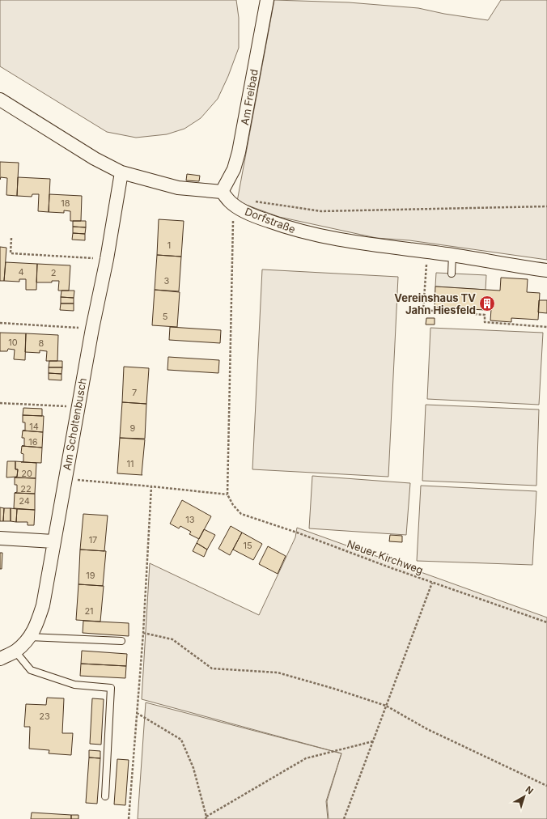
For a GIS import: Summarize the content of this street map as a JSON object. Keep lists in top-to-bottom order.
{
  "streets": {
    "street": ["Am Freibad", "Dorfstraße", "Am Scholtenbusch"],
    "path": ["Neuer Kirchweg"]
  },
  "crossings": [
    ["Am Freibad", "Dorfstraße"]
  ],
  "places": {
    "building": ["Vereinshaus TV Jahn Hiesfeld"]
  },
  "house_numbers": [
    "18",
    "1",
    "4",
    "2",
    "3",
    "5",
    "10",
    "8",
    "7",
    "14",
    "9",
    "16",
    "11",
    "20",
    "22",
    "24",
    "13",
    "17",
    "15",
    "19",
    "21",
    "23"
  ],
  "north": "top right"
}
